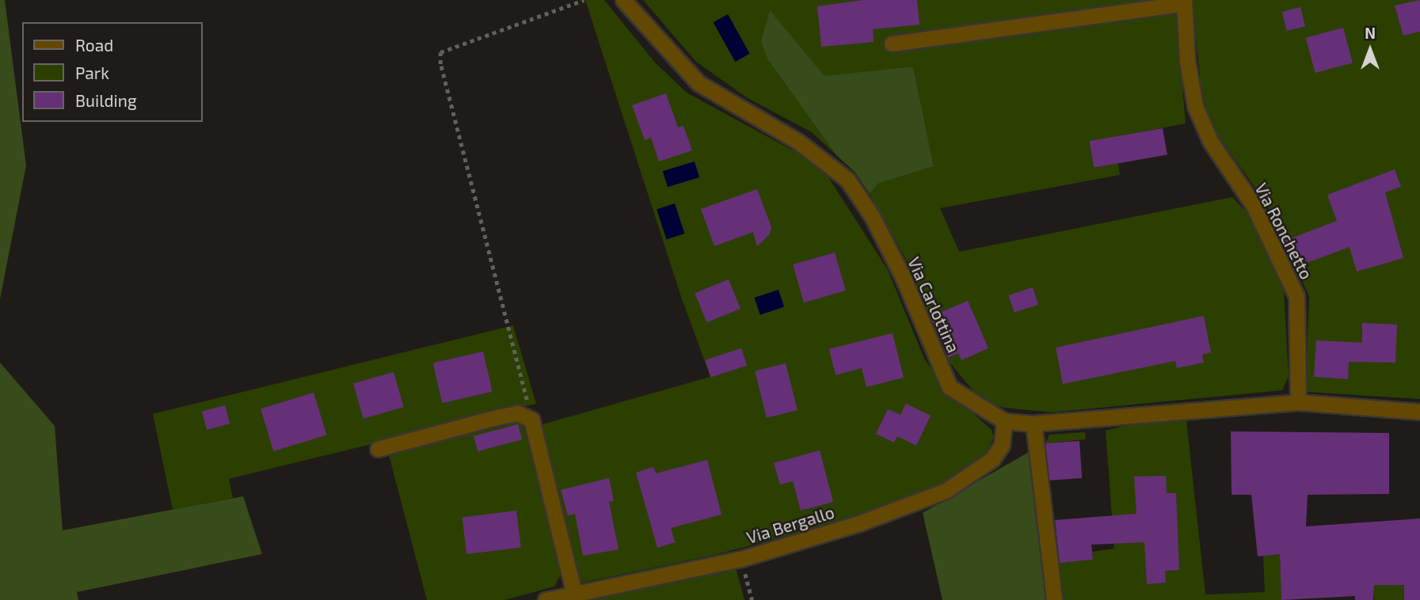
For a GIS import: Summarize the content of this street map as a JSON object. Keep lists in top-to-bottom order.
{
  "streets": {
    "street": ["Via Ronchetto", "Via Carlottina", "Via Bergallo"]
  },
  "crossings": [
    ["Via Ronchetto", "Via Carlottina"],
    ["Via Carlottina", "Via Bergallo"]
  ],
  "legend": ["Road", "Park", "Building"],
  "north": "top"
}
